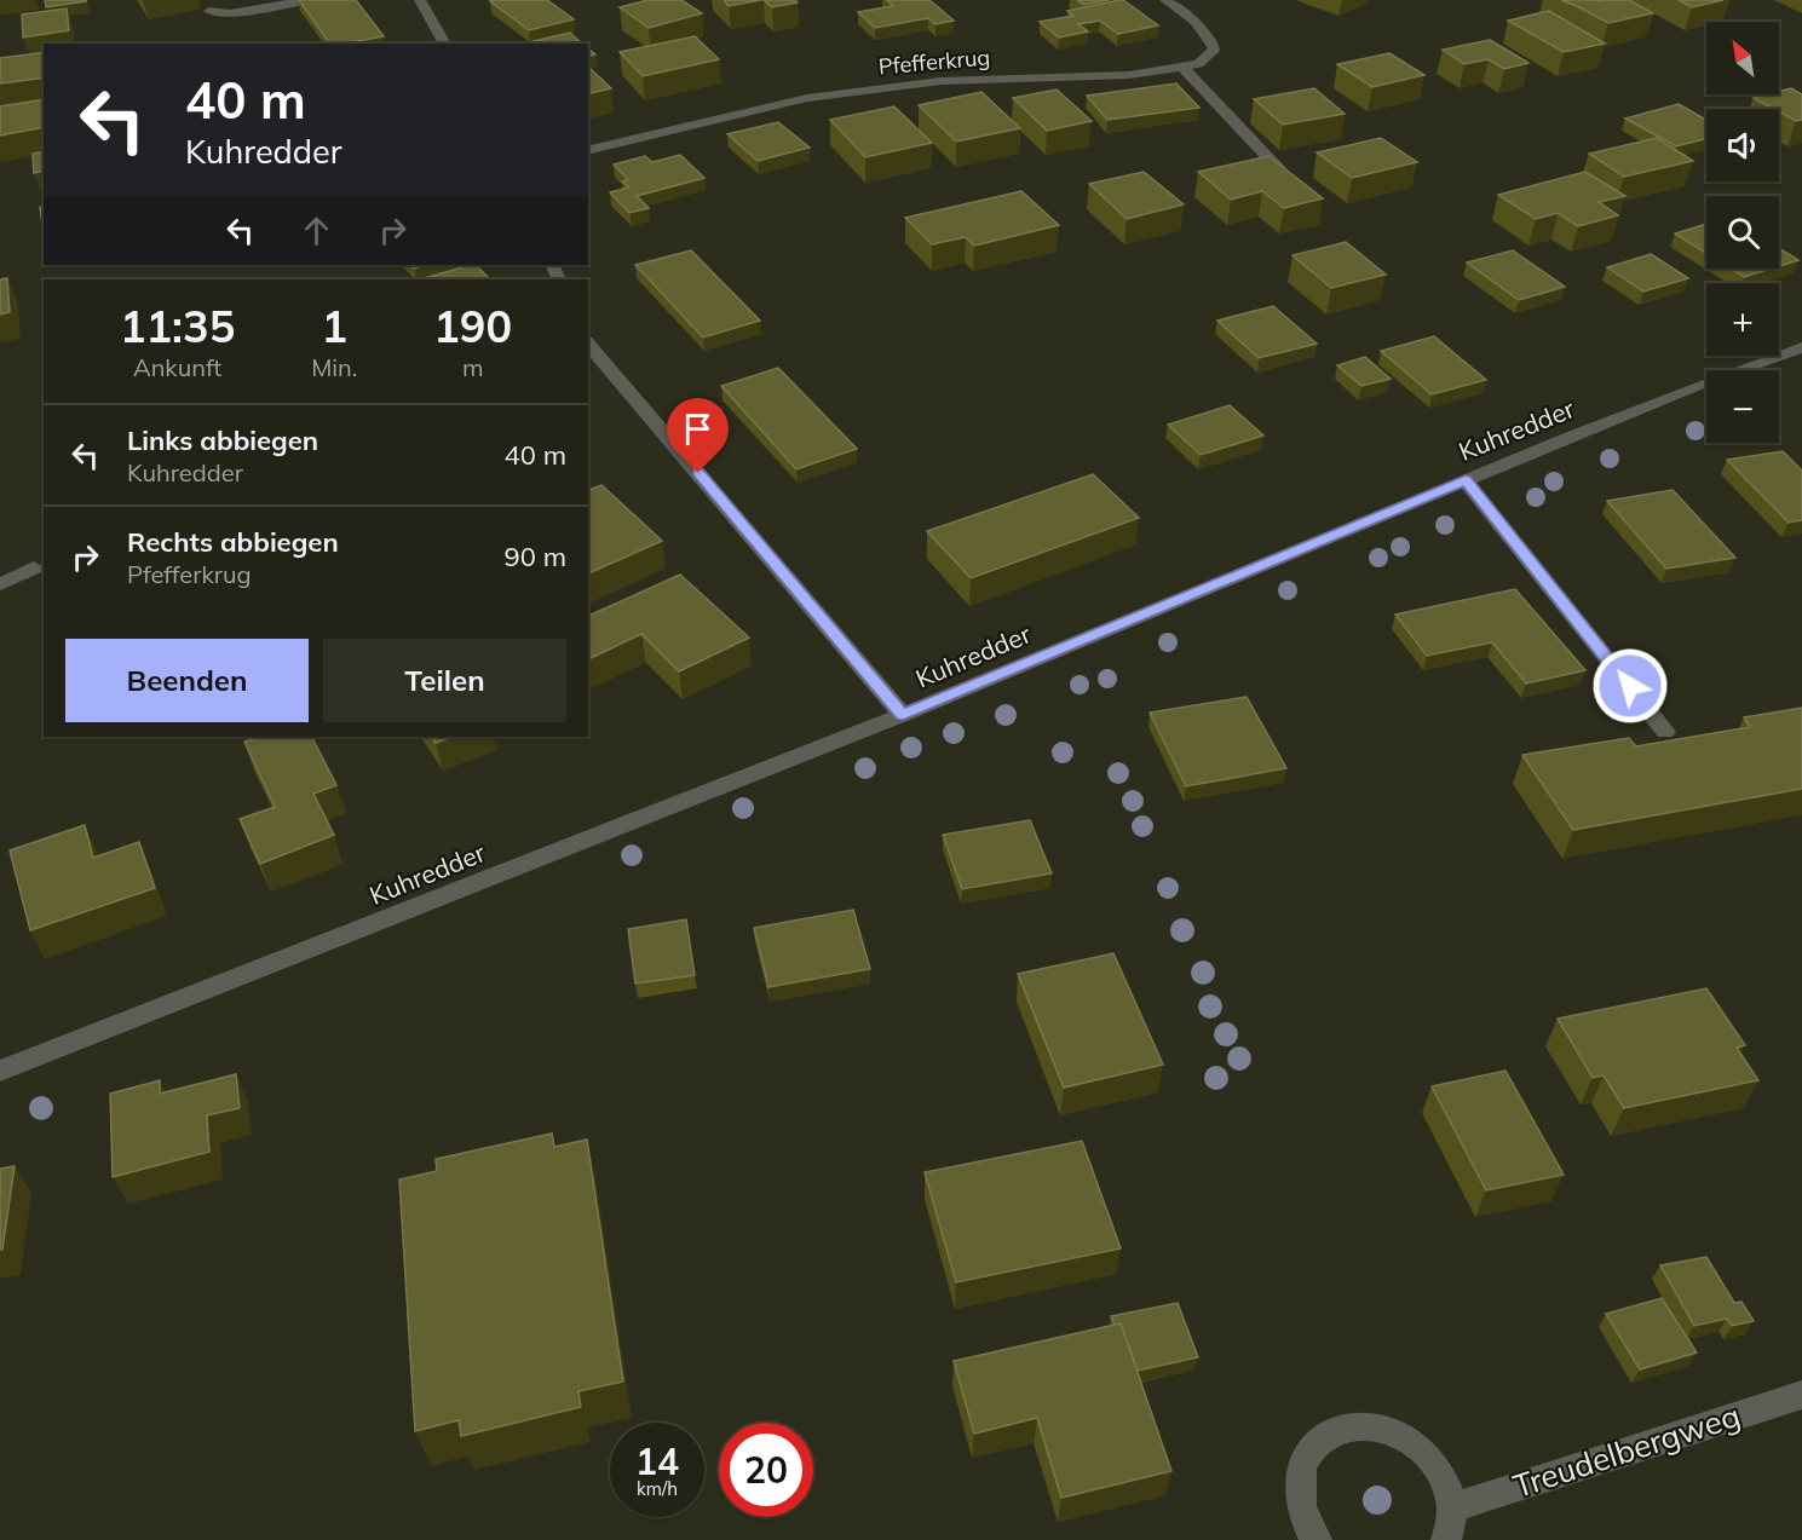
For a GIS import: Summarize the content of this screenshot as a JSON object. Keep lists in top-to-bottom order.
{
  "streets": {
    "street": ["Pfefferkrug", "Kuhredder", "Treudelbergweg"]
  },
  "north": "top left",
  "page": {
    "map_buttons": ["+", "−"],
    "turn": ["40 m", "Kuhredder"],
    "eta": [
      "11:35",
      "Ankunft",
      "1",
      "Min.",
      "190",
      "m"
    ],
    "list": [
      {
        "name": "Links abbiegen",
        "note": "Kuhredder",
        "value": "40 m"
      },
      {
        "name": "Rechts abbiegen",
        "note": "Pfefferkrug",
        "value": "90 m"
      }
    ],
    "buttons": ["Beenden", "Teilen"],
    "speed": "14 km/h",
    "limit": "20"
  }
}
